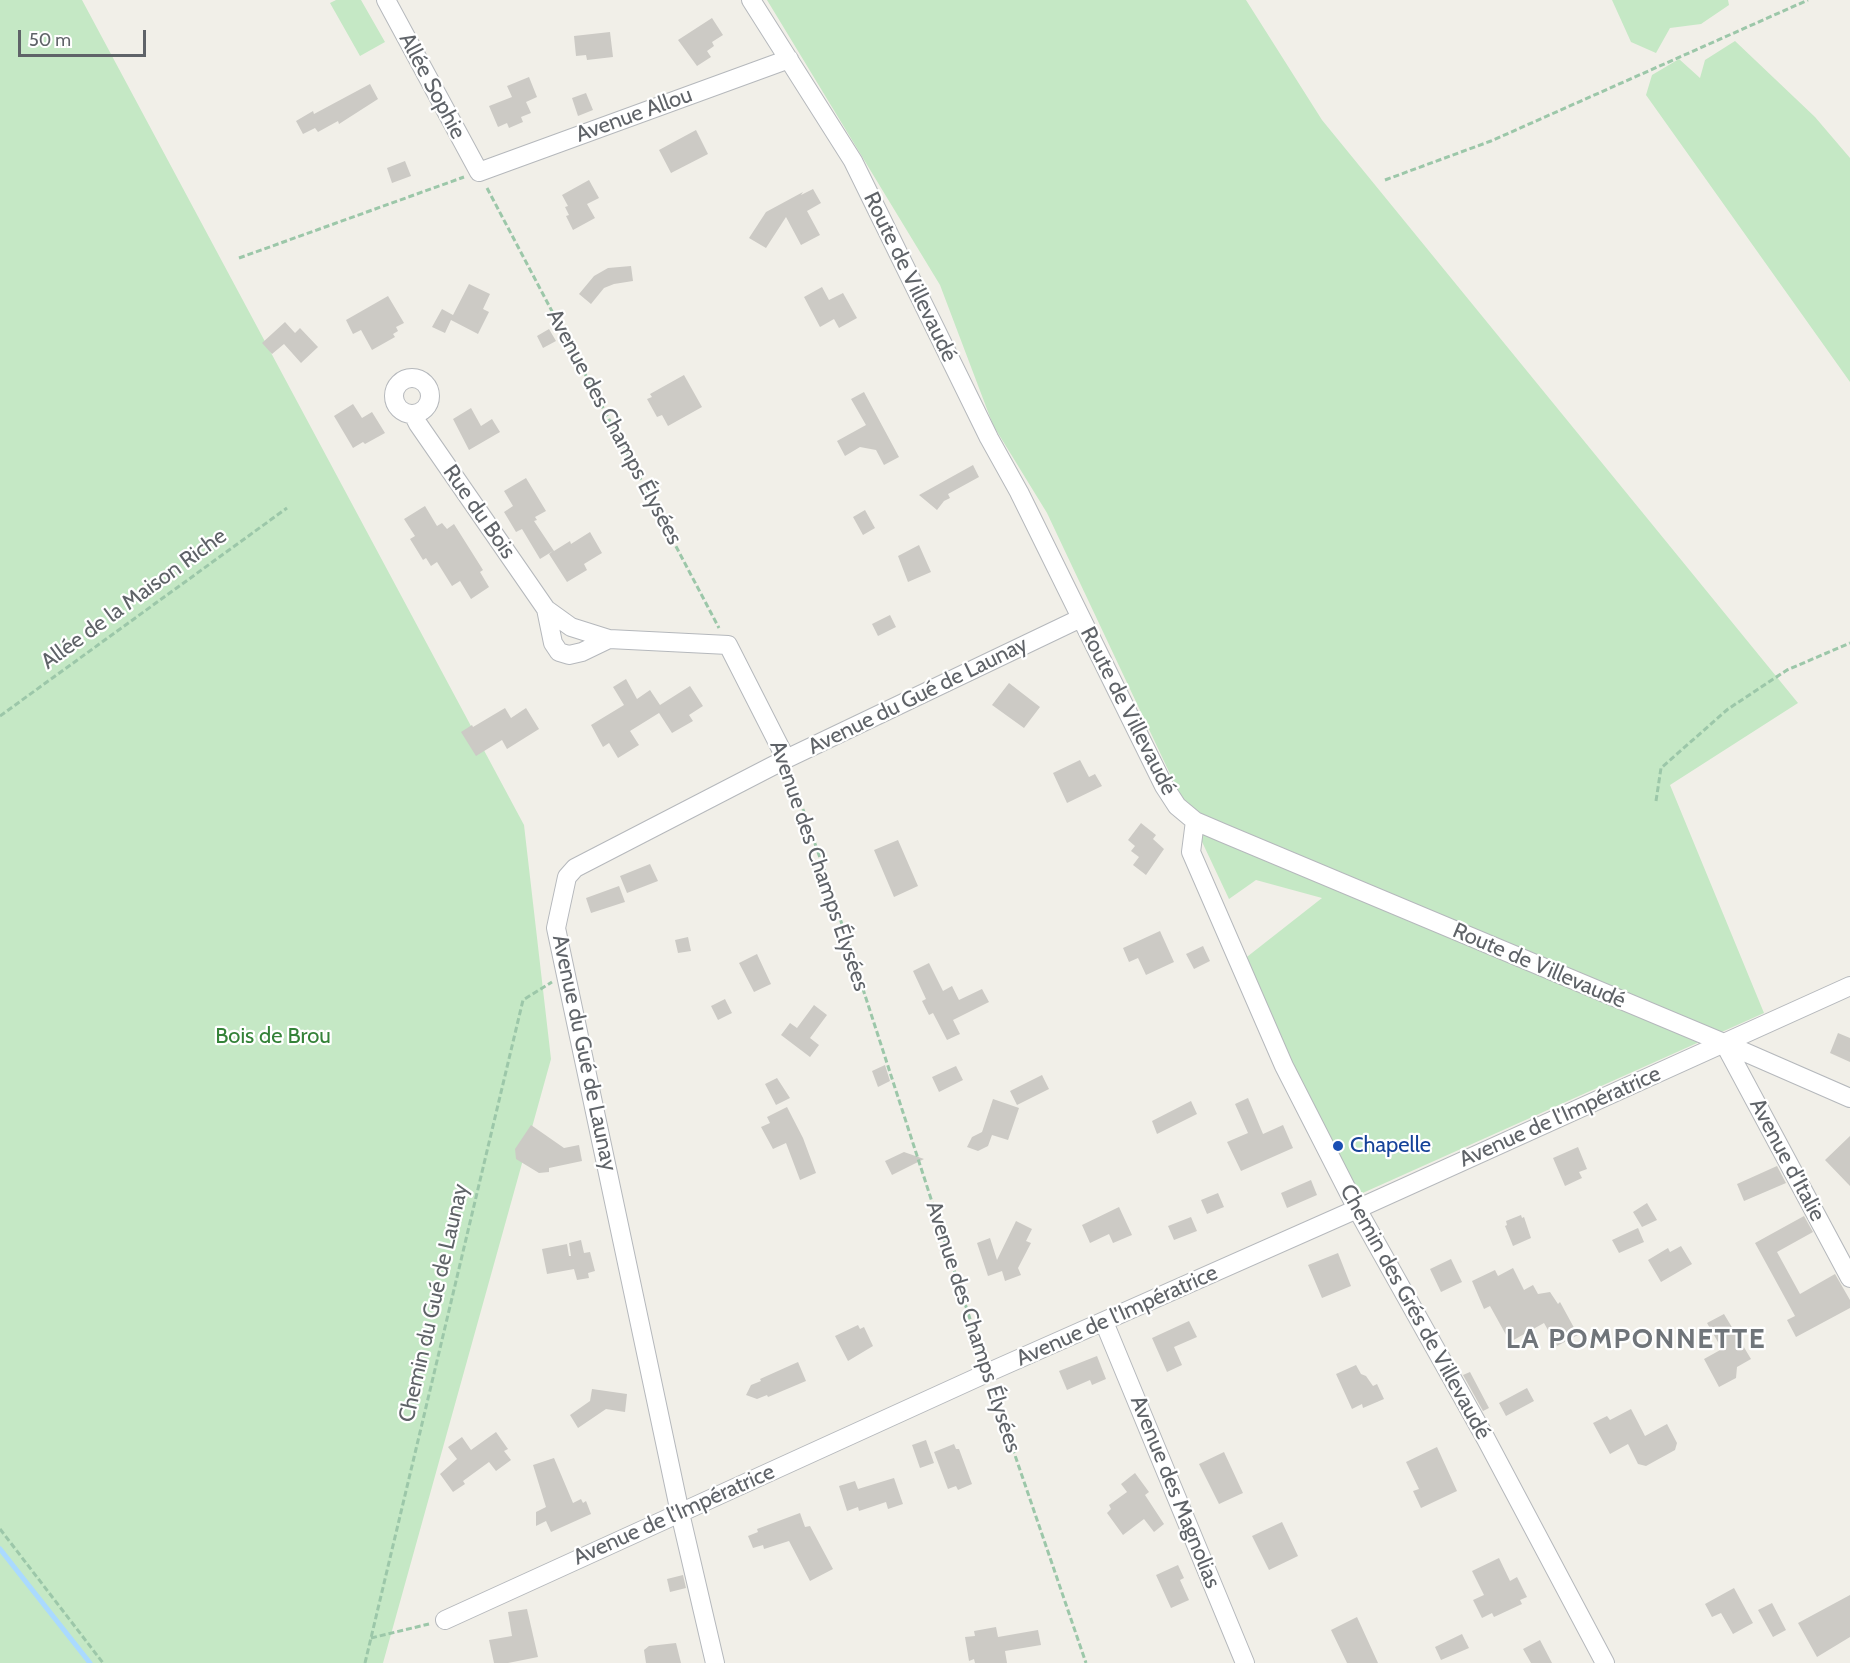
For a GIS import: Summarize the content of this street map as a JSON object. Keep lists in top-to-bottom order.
{
  "streets": {
    "street": [
      "Allée Sophie",
      "Avenue Allou",
      "Route de Villevaudé",
      "Avenue des Champs Élysées",
      "Rue du Bois",
      "Avenue du Gué de Launay",
      "Avenue de l'Impératrice",
      "Avenue d'Italie",
      "Chemin des Grés de Villevaudé",
      "Avenue des Magnolias"
    ],
    "path": ["Allée de la Maison Riche", "Chemin du Gué de Launay"]
  },
  "crossings": [
    ["Allée Sophie", "Avenue Allou"],
    ["Allée Sophie", "Avenue des Champs Élysées"],
    ["Avenue Allou", "Route de Villevaudé"],
    ["Avenue Allou", "Avenue des Champs Élysées"],
    ["Route de Villevaudé", "Avenue du Gué de Launay"],
    ["Route de Villevaudé", "Avenue de l'Impératrice"],
    ["Route de Villevaudé", "Avenue d'Italie"],
    ["Route de Villevaudé", "Chemin des Grés de Villevaudé"],
    ["Avenue des Champs Élysées", "Rue du Bois"],
    ["Avenue des Champs Élysées", "Avenue du Gué de Launay"],
    ["Avenue des Champs Élysées", "Avenue de l'Impératrice"],
    ["Avenue du Gué de Launay", "Avenue de l'Impératrice"],
    ["Avenue du Gué de Launay", "Chemin du Gué de Launay"],
    ["Avenue de l'Impératrice", "Avenue d'Italie"],
    ["Avenue de l'Impératrice", "Chemin des Grés de Villevaudé"],
    ["Avenue de l'Impératrice", "Avenue des Magnolias"]
  ],
  "districts": ["LA POMPONNETTE"],
  "parks": ["Bois de Brou"],
  "places": ["Chapelle"],
  "scale_bar": "50 m"
}
